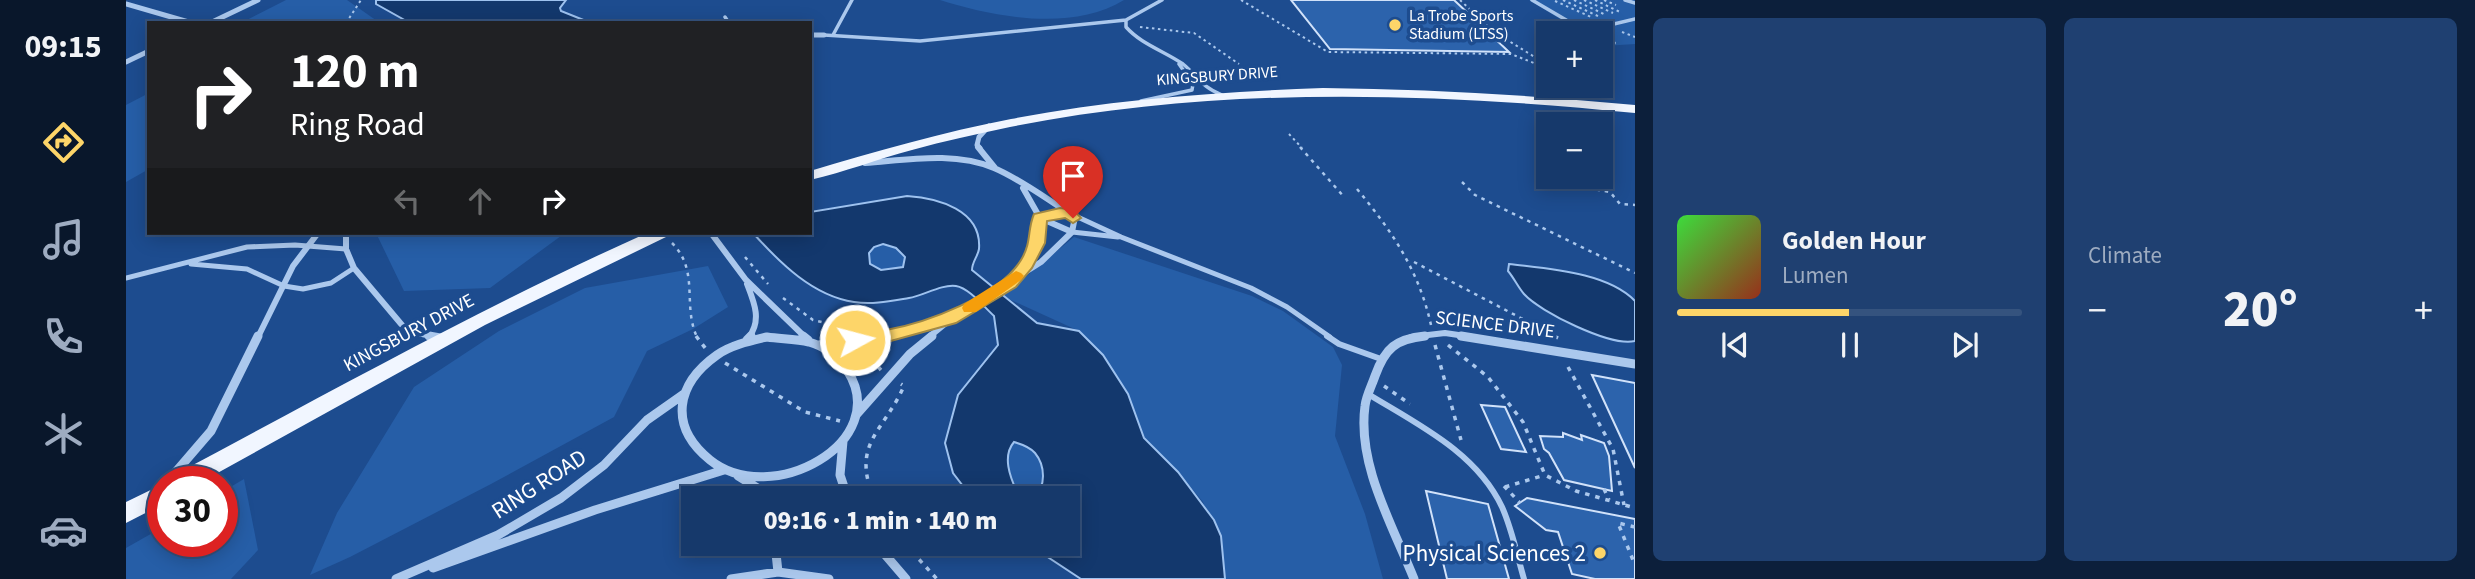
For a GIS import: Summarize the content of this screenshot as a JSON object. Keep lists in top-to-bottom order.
{
  "streets": {
    "main road": ["KINGSBURY DRIVE"],
    "street": ["SCIENCE DRIVE", "RING ROAD"]
  },
  "places": ["La Trobe Sports Stadium (LTSS)", "Physical Sciences 2"],
  "page": {
    "tabs": "09:15",
    "tile": "Climate",
    "map_buttons": ["+", "−"],
    "turn": ["120 m", "Ring Road"],
    "song": ["Golden Hour", "Lumen"],
    "heat": ["−", "20°", "+"],
    "limit": "30",
    "trip": "09:16 · 1 min · 140 m"
  }
}
